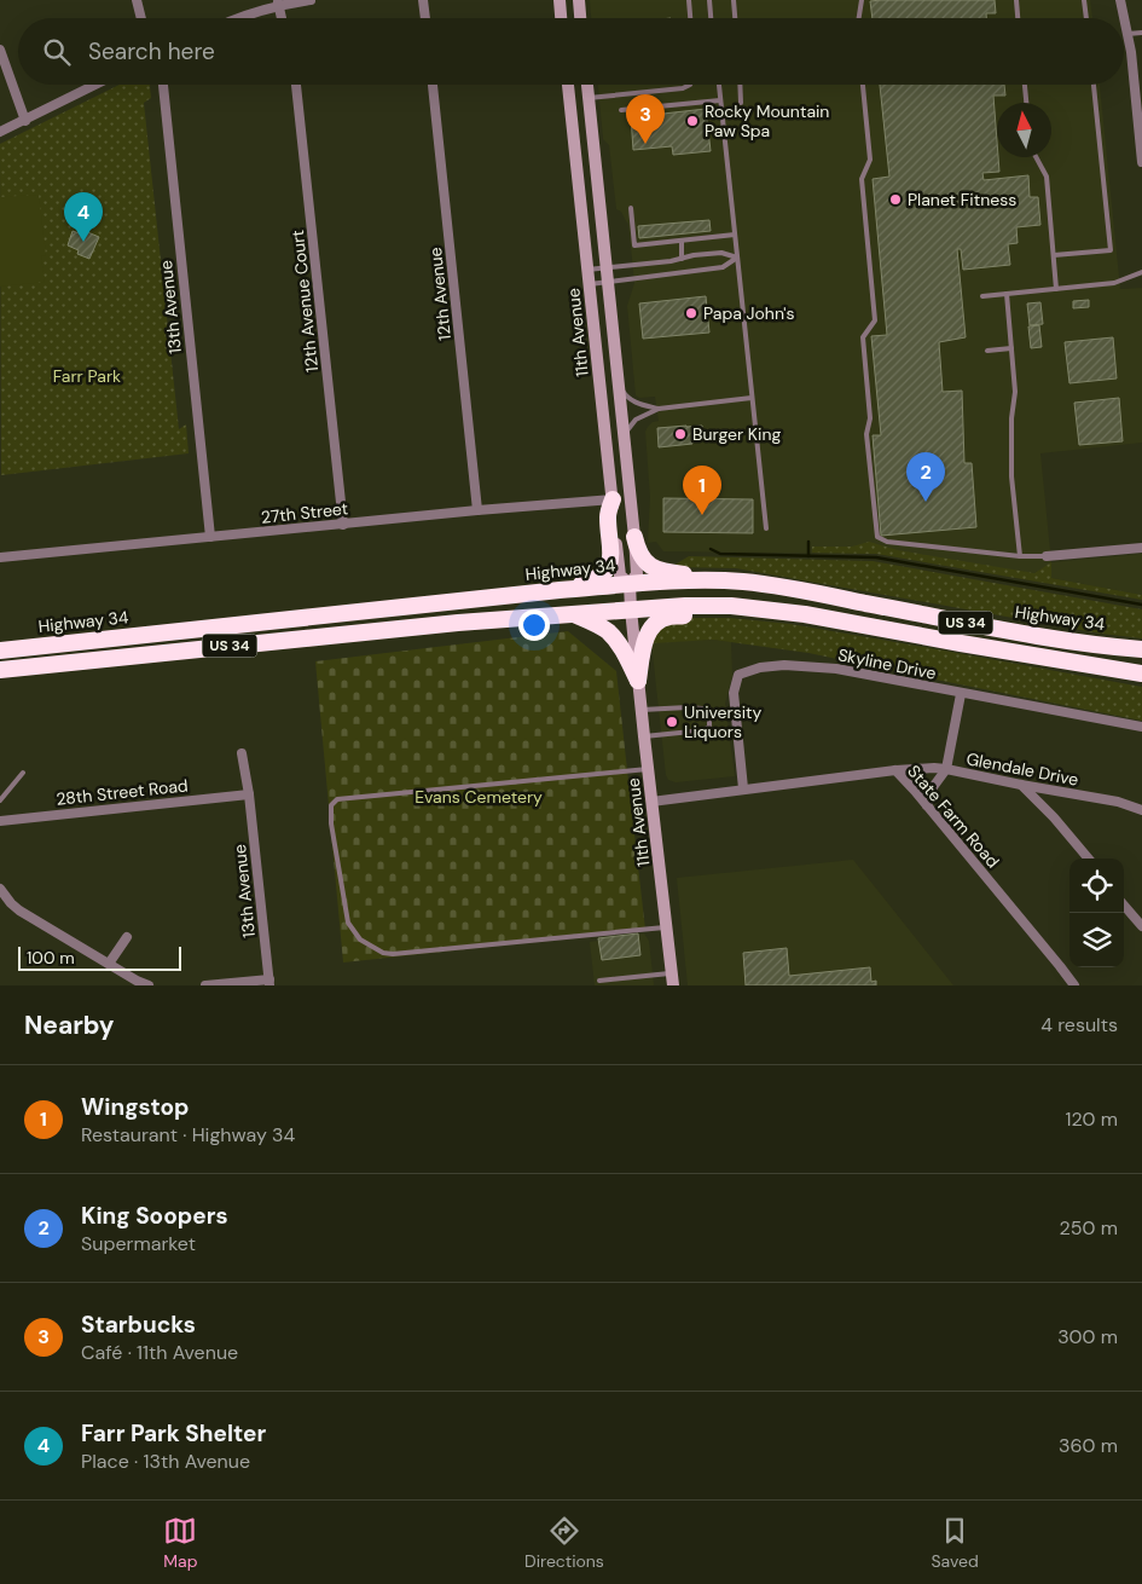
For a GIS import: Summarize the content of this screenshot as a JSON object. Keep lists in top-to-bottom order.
{
  "streets": {
    "highway": ["Highway 34", "US 34"],
    "main road": ["11th Avenue"],
    "street": [
      "12th Avenue",
      "12th Avenue Court",
      "13th Avenue",
      "27th Street",
      "Skyline Drive",
      "Glendale Drive",
      "28th Street Road",
      "State Farm Road"
    ]
  },
  "crossings": [
    ["12th Avenue", "27th Street"],
    ["12th Avenue Court", "27th Street"],
    ["13th Avenue", "27th Street"],
    ["13th Avenue", "28th Street Road"],
    ["11th Avenue", "27th Street"],
    ["11th Avenue", "Highway 34"],
    ["11th Avenue", "US 34"],
    ["11th Avenue", "State Farm Road"],
    ["Skyline Drive", "State Farm Road"],
    ["Glendale Drive", "State Farm Road"]
  ],
  "parks": ["Farr Park", "Evans Cemetery"],
  "places": [
    "Rocky Mountain Paw Spa",
    "Planet Fitness",
    "Papa John's",
    "Burger King",
    "University Liquors"
  ],
  "scale_bar": "100 m",
  "north": "top",
  "page": {
    "search": "Search here",
    "pins": [
      "3",
      "4",
      "2",
      "1"
    ],
    "scale": "100 m",
    "heading": ["Nearby", "4 results"],
    "list": [
      {
        "mark": "1",
        "name": "Wingstop",
        "note": "Restaurant · Highway 34",
        "value": "120 m"
      },
      {
        "mark": "2",
        "name": "King Soopers",
        "note": "Supermarket",
        "value": "250 m"
      },
      {
        "mark": "3",
        "name": "Starbucks",
        "note": "Café · 11th Avenue",
        "value": "300 m"
      },
      {
        "mark": "4",
        "name": "Farr Park Shelter",
        "note": "Place · 13th Avenue",
        "value": "360 m"
      }
    ],
    "nav": ["Map", "Directions", "Saved"]
  }
}
